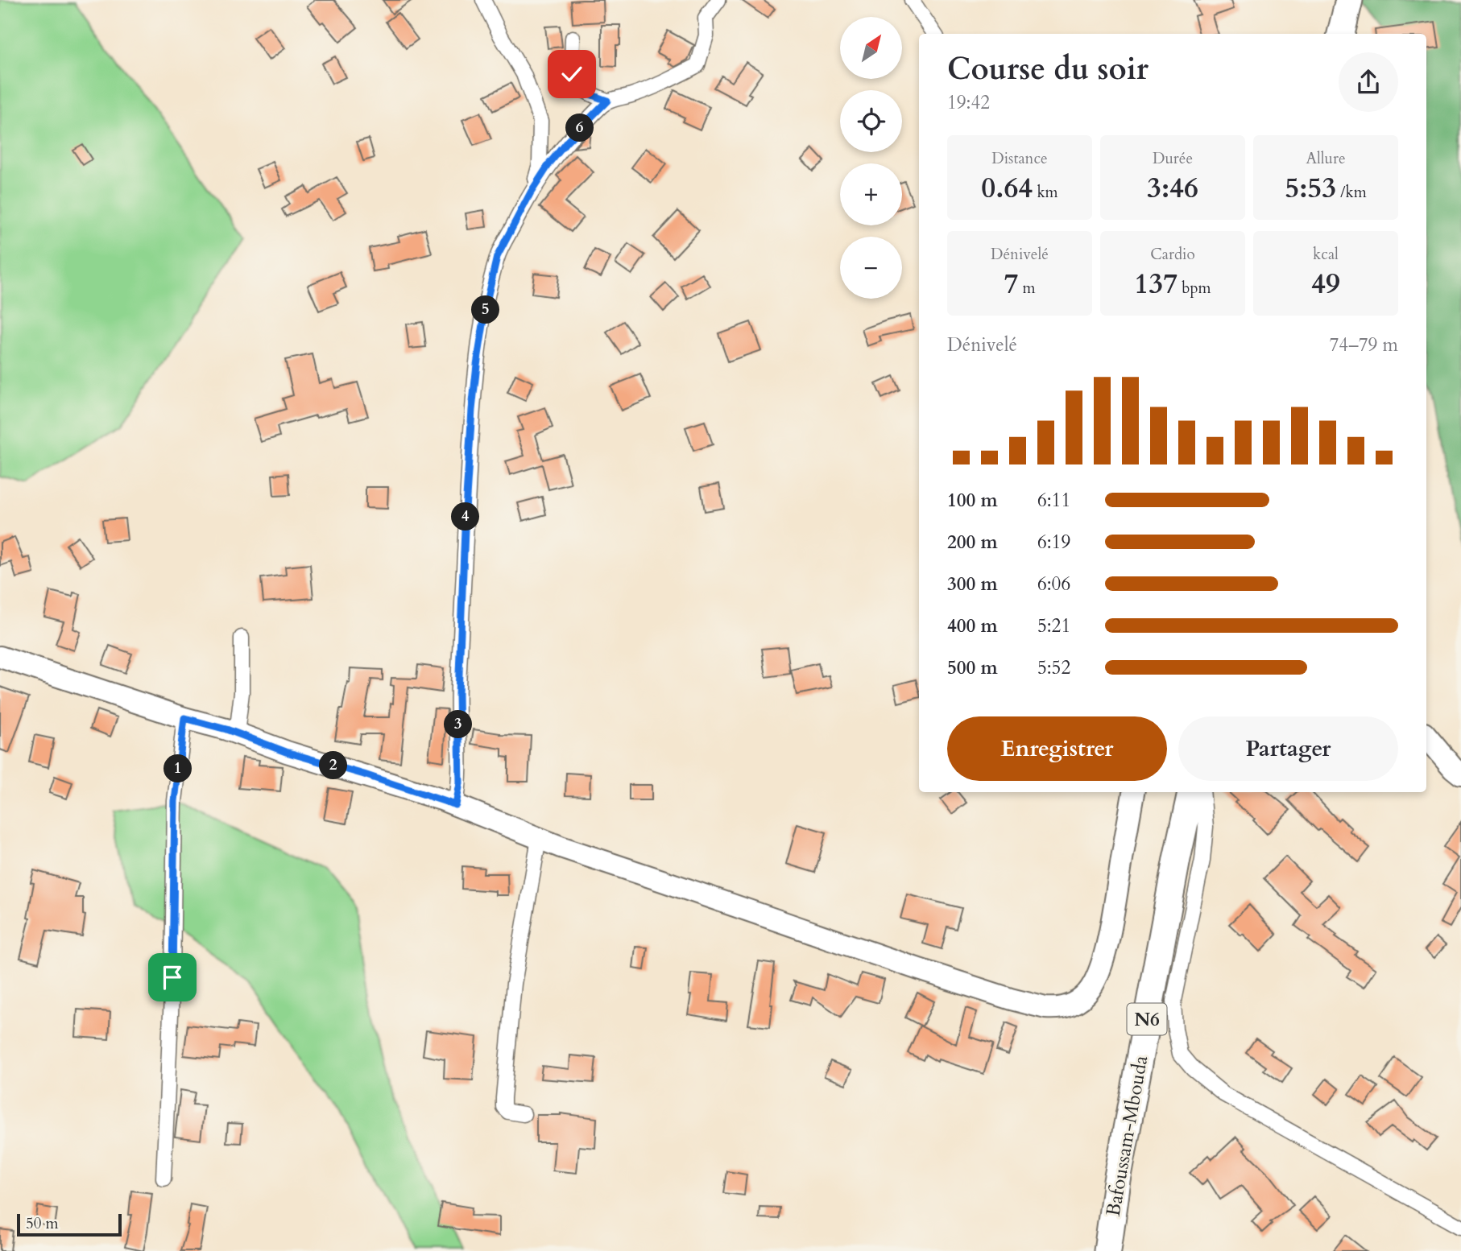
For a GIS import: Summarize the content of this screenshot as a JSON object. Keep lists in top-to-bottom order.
{
  "streets": {
    "highway": ["N6", "Bafoussam-Mbouda"]
  },
  "scale_bar": "50 m",
  "north": "top right",
  "page": {
    "map_buttons": ["+", "−"],
    "heading": ["Course du soir", "19:42"],
    "pins": [
      "6",
      "5",
      "4",
      "3",
      "2",
      "1"
    ],
    "stats": [
      ["Distance", "0.64 km"],
      ["Durée", "3:46"],
      ["Allure", "5:53 /km"],
      ["Dénivelé", "7 m"],
      ["Cardio", "137 bpm"],
      ["kcal", "49"]
    ],
    "chart": ["Dénivelé", "74–79 m"],
    "list": [
      {
        "name": "100 m",
        "note": "6:11"
      },
      {
        "name": "200 m",
        "note": "6:19"
      },
      {
        "name": "300 m",
        "note": "6:06"
      },
      {
        "name": "400 m",
        "note": "5:21"
      },
      {
        "name": "500 m",
        "note": "5:52"
      }
    ],
    "buttons": ["Enregistrer", "Partager"],
    "scale": "50 m"
  }
}
